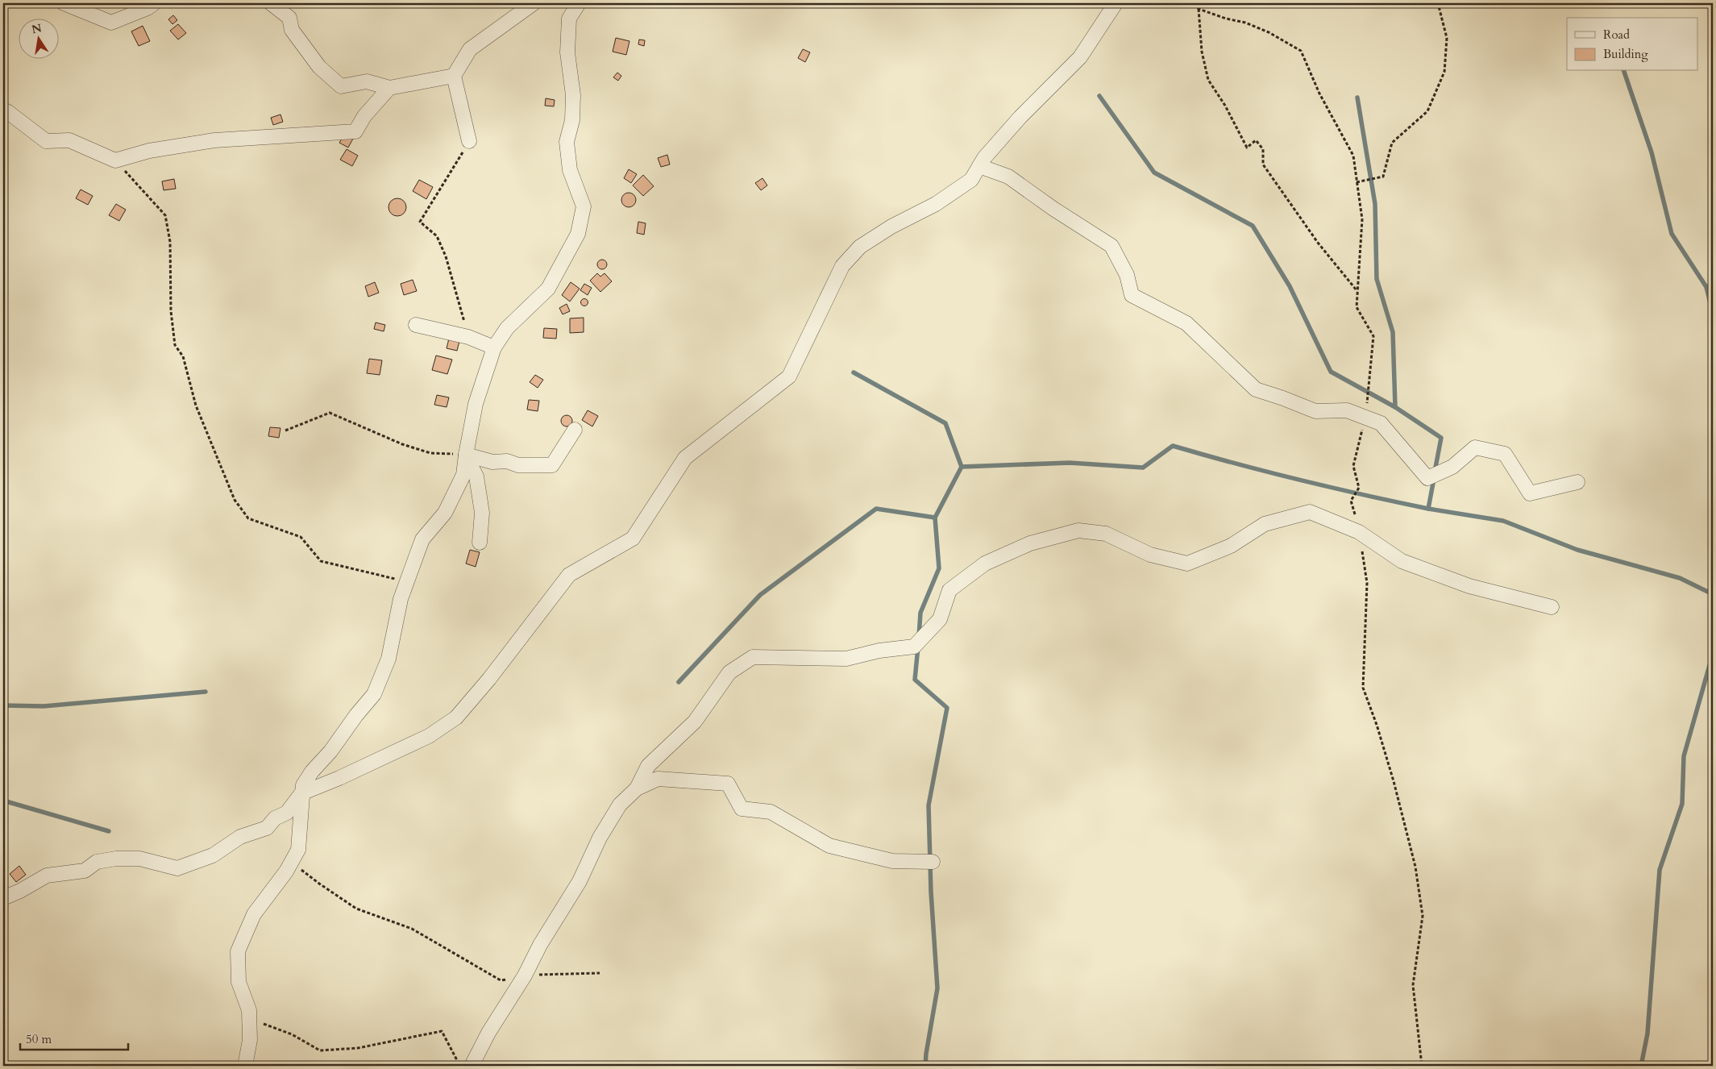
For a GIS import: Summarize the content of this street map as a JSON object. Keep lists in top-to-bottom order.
{
  "legend": ["Road", "Building"],
  "scale_bar": "50 m",
  "north": "top"
}
